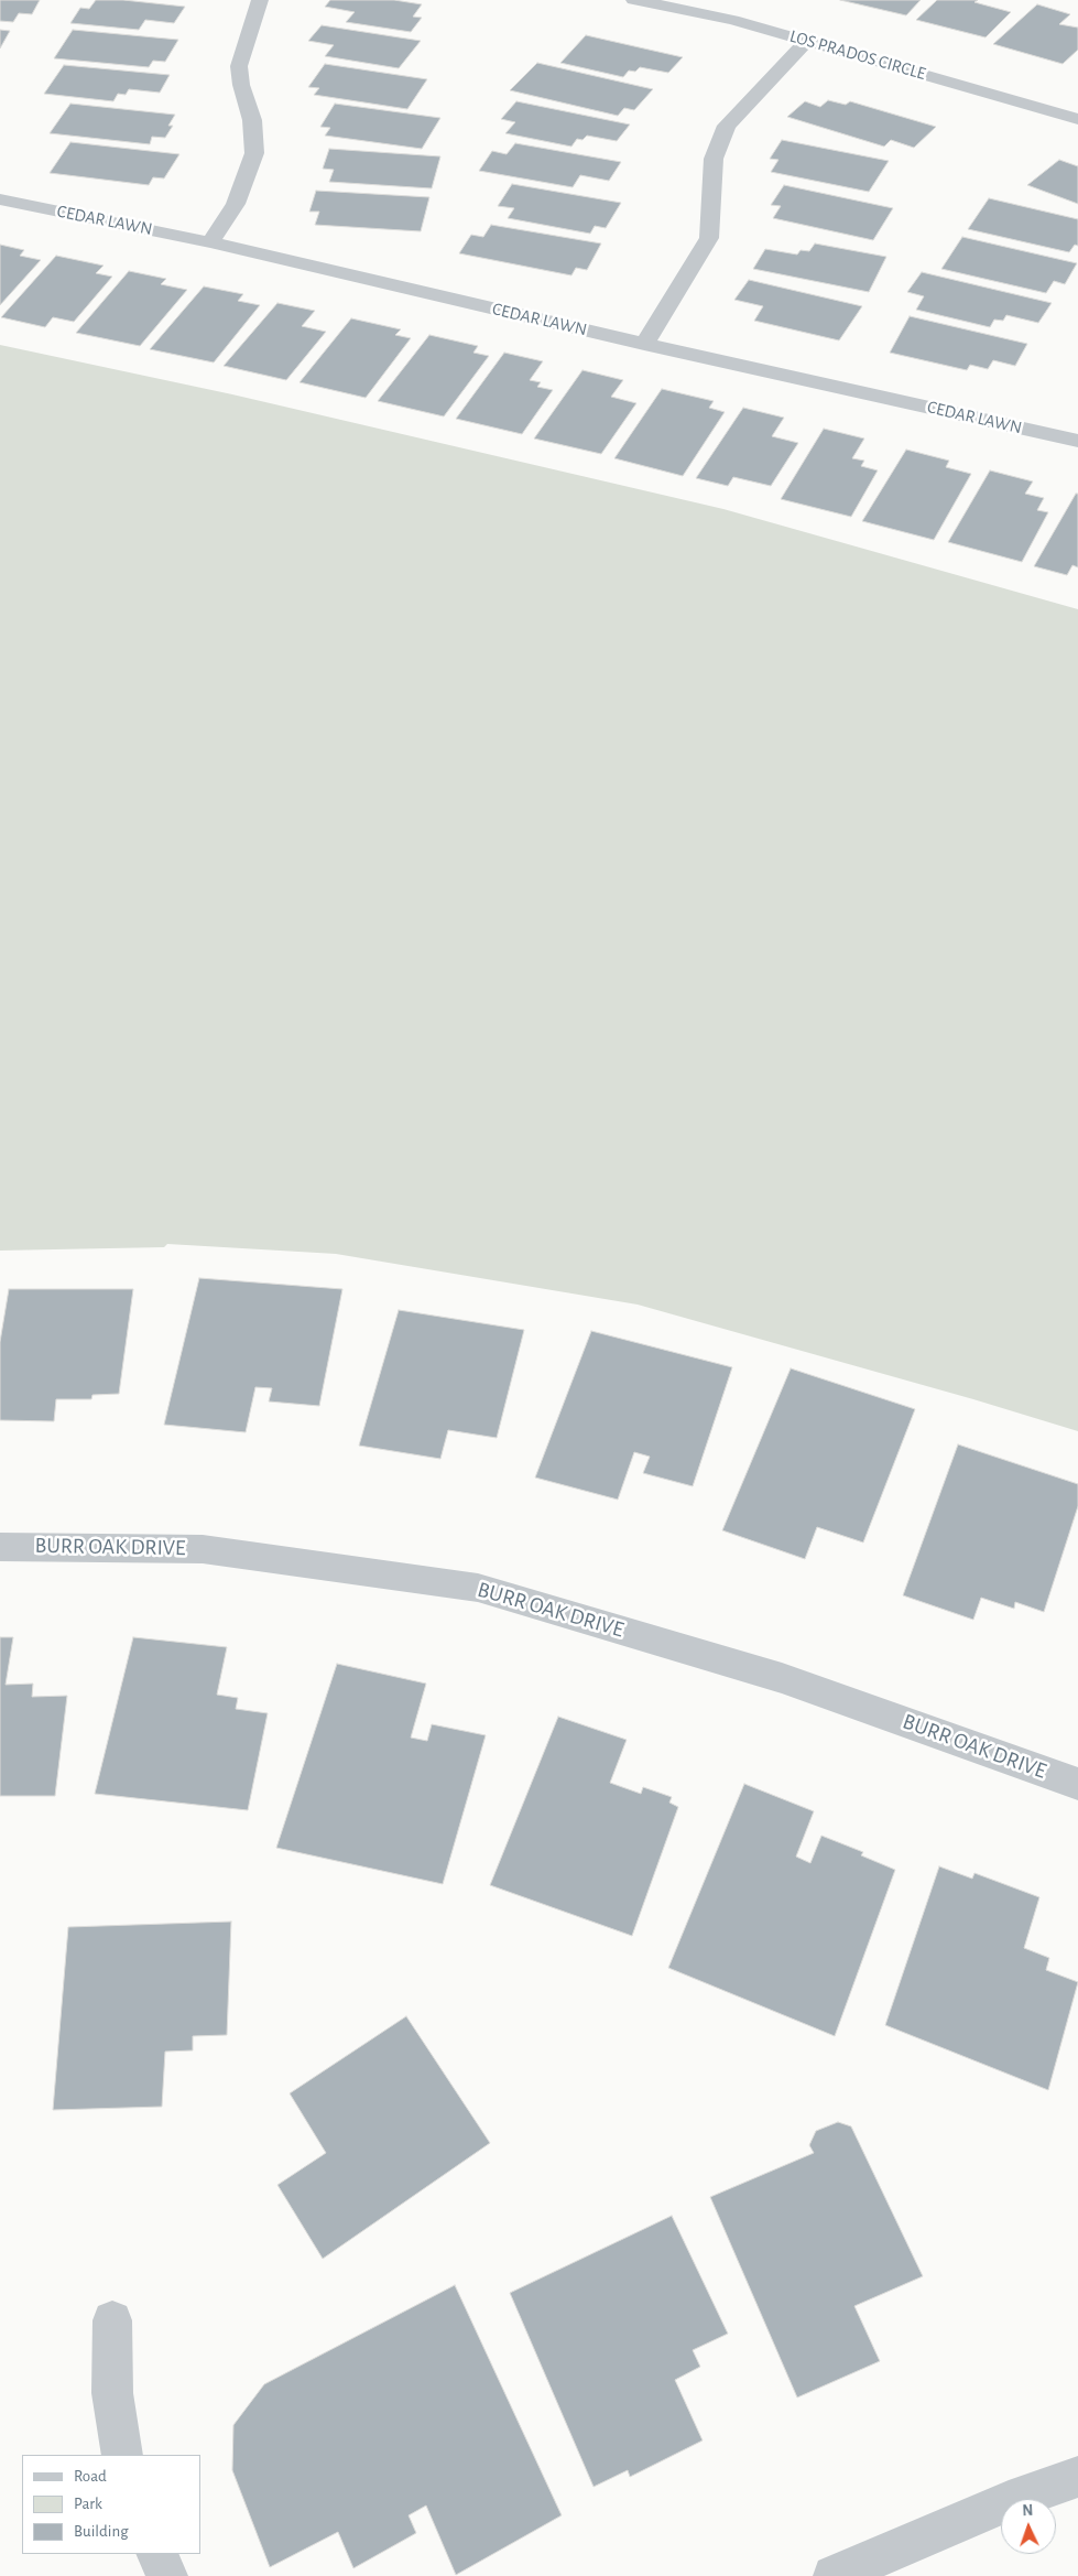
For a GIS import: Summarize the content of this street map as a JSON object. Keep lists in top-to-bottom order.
{
  "streets": {
    "street": ["LOS PRADOS CIRCLE", "CEDAR LAWN", "BURR OAK DRIVE"]
  },
  "legend": ["Road", "Park", "Building"],
  "north": "top"
}
